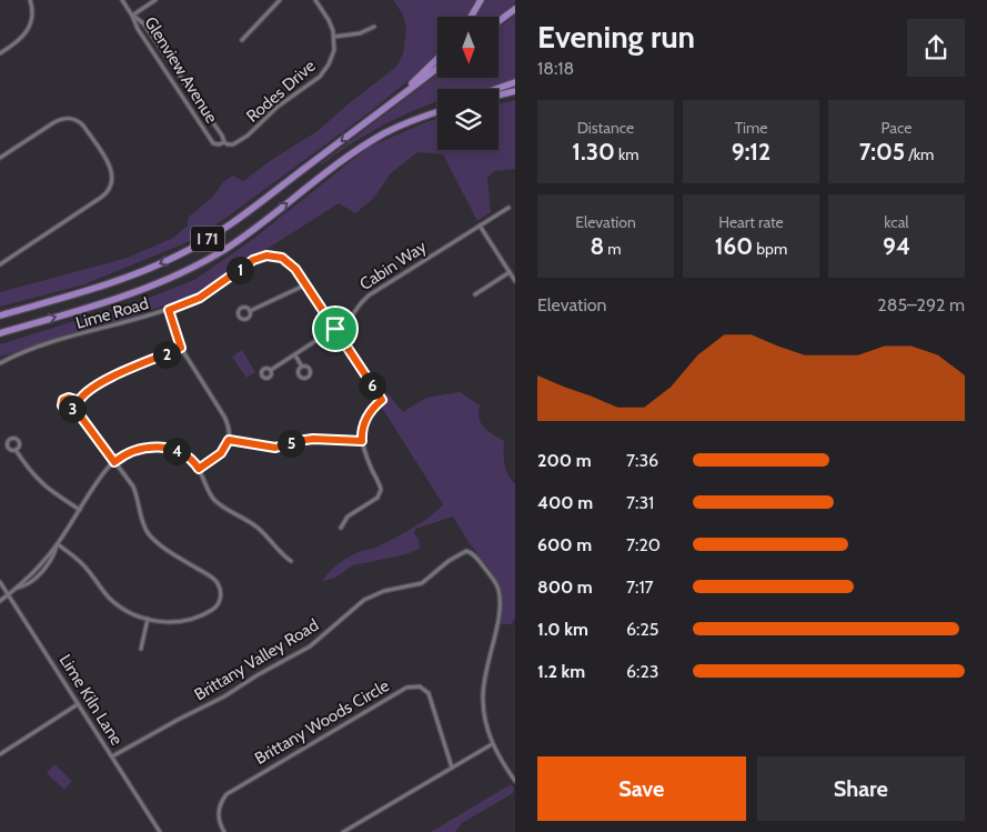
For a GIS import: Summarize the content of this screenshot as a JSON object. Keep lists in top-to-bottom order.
{
  "streets": {
    "highway": ["I 71"],
    "street": [
      "Glenview Avenue",
      "Rodes Drive",
      "Cabin Way",
      "Lime Road",
      "Brittany Valley Road",
      "Lime Kiln Lane",
      "Brittany Woods Circle"
    ]
  },
  "crossings": [
    ["Glenview Avenue", "Rodes Drive"],
    ["Brittany Valley Road", "Lime Kiln Lane"]
  ],
  "north": "bottom",
  "page": {
    "heading": ["Evening run", "18:18"],
    "stats": [
      ["Distance", "1.30 km"],
      ["Time", "9:12"],
      ["Pace", "7:05 /km"],
      ["Elevation", "8 m"],
      ["Heart rate", "160 bpm"],
      ["kcal", "94"]
    ],
    "pins": [
      "1",
      "2",
      "6",
      "3",
      "5",
      "4"
    ],
    "chart": ["Elevation", "285–292 m"],
    "list": [
      {
        "name": "200 m",
        "note": "7:36"
      },
      {
        "name": "400 m",
        "note": "7:31"
      },
      {
        "name": "600 m",
        "note": "7:20"
      },
      {
        "name": "800 m",
        "note": "7:17"
      },
      {
        "name": "1.0 km",
        "note": "6:25"
      },
      {
        "name": "1.2 km",
        "note": "6:23"
      }
    ],
    "buttons": ["Save", "Share"]
  }
}
